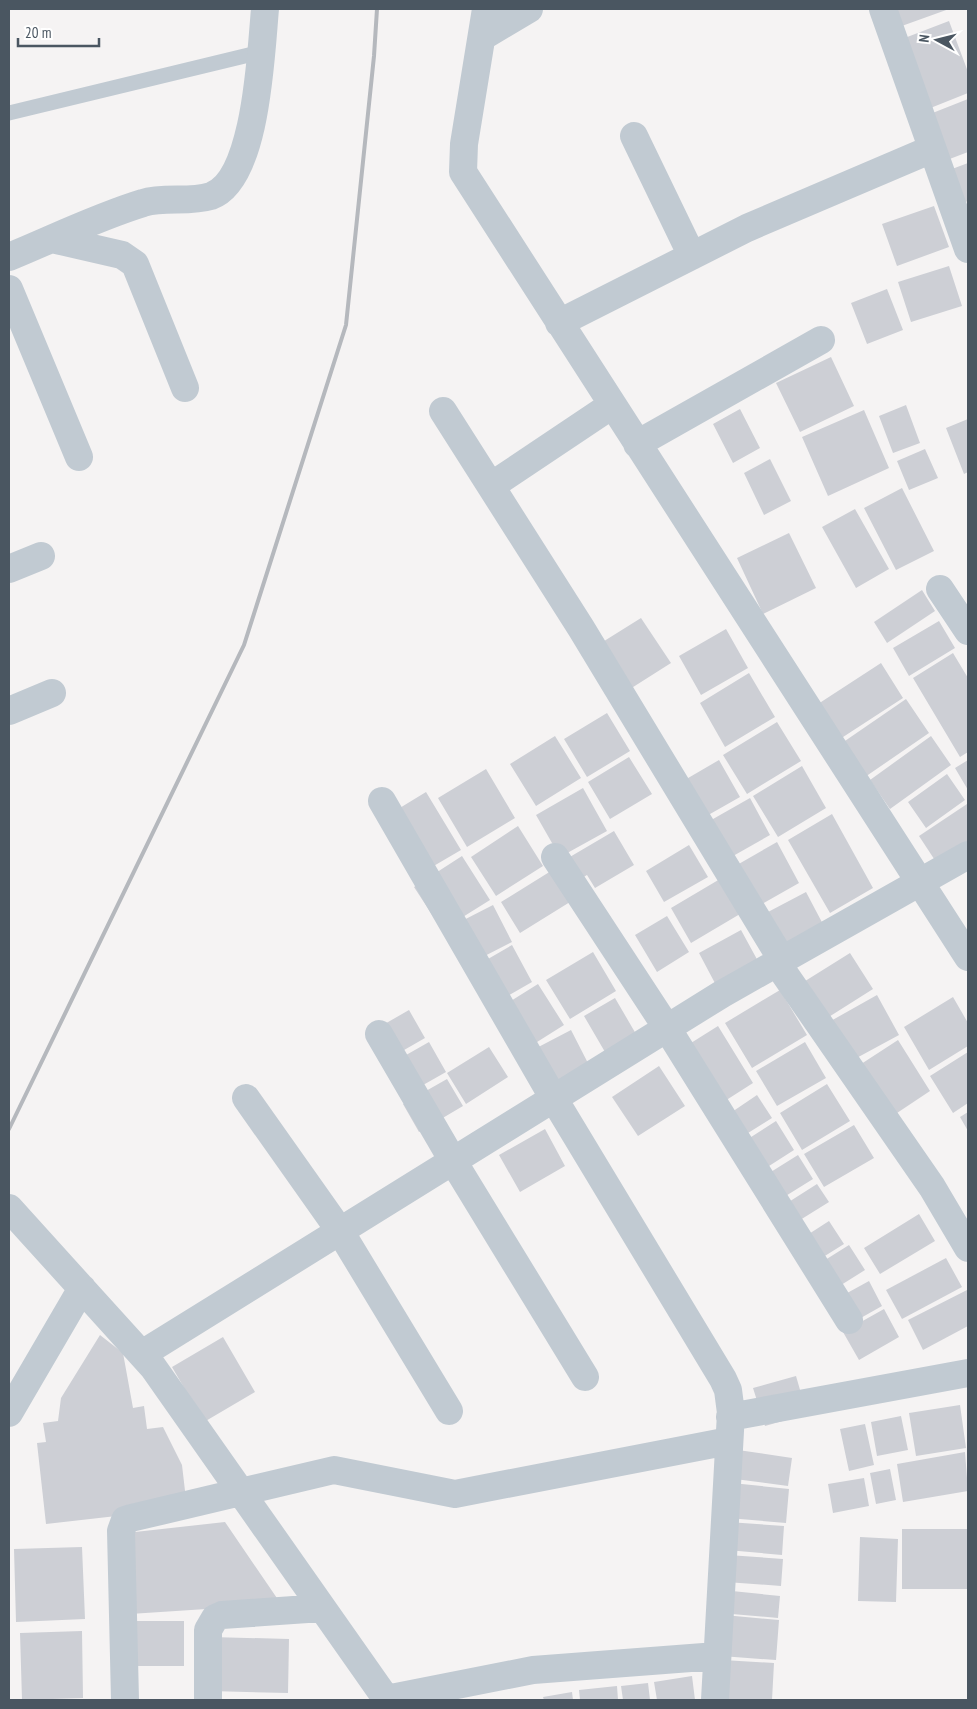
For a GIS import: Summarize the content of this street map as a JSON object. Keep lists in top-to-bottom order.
{
  "scale_bar": "20 m",
  "north": "left"
}
